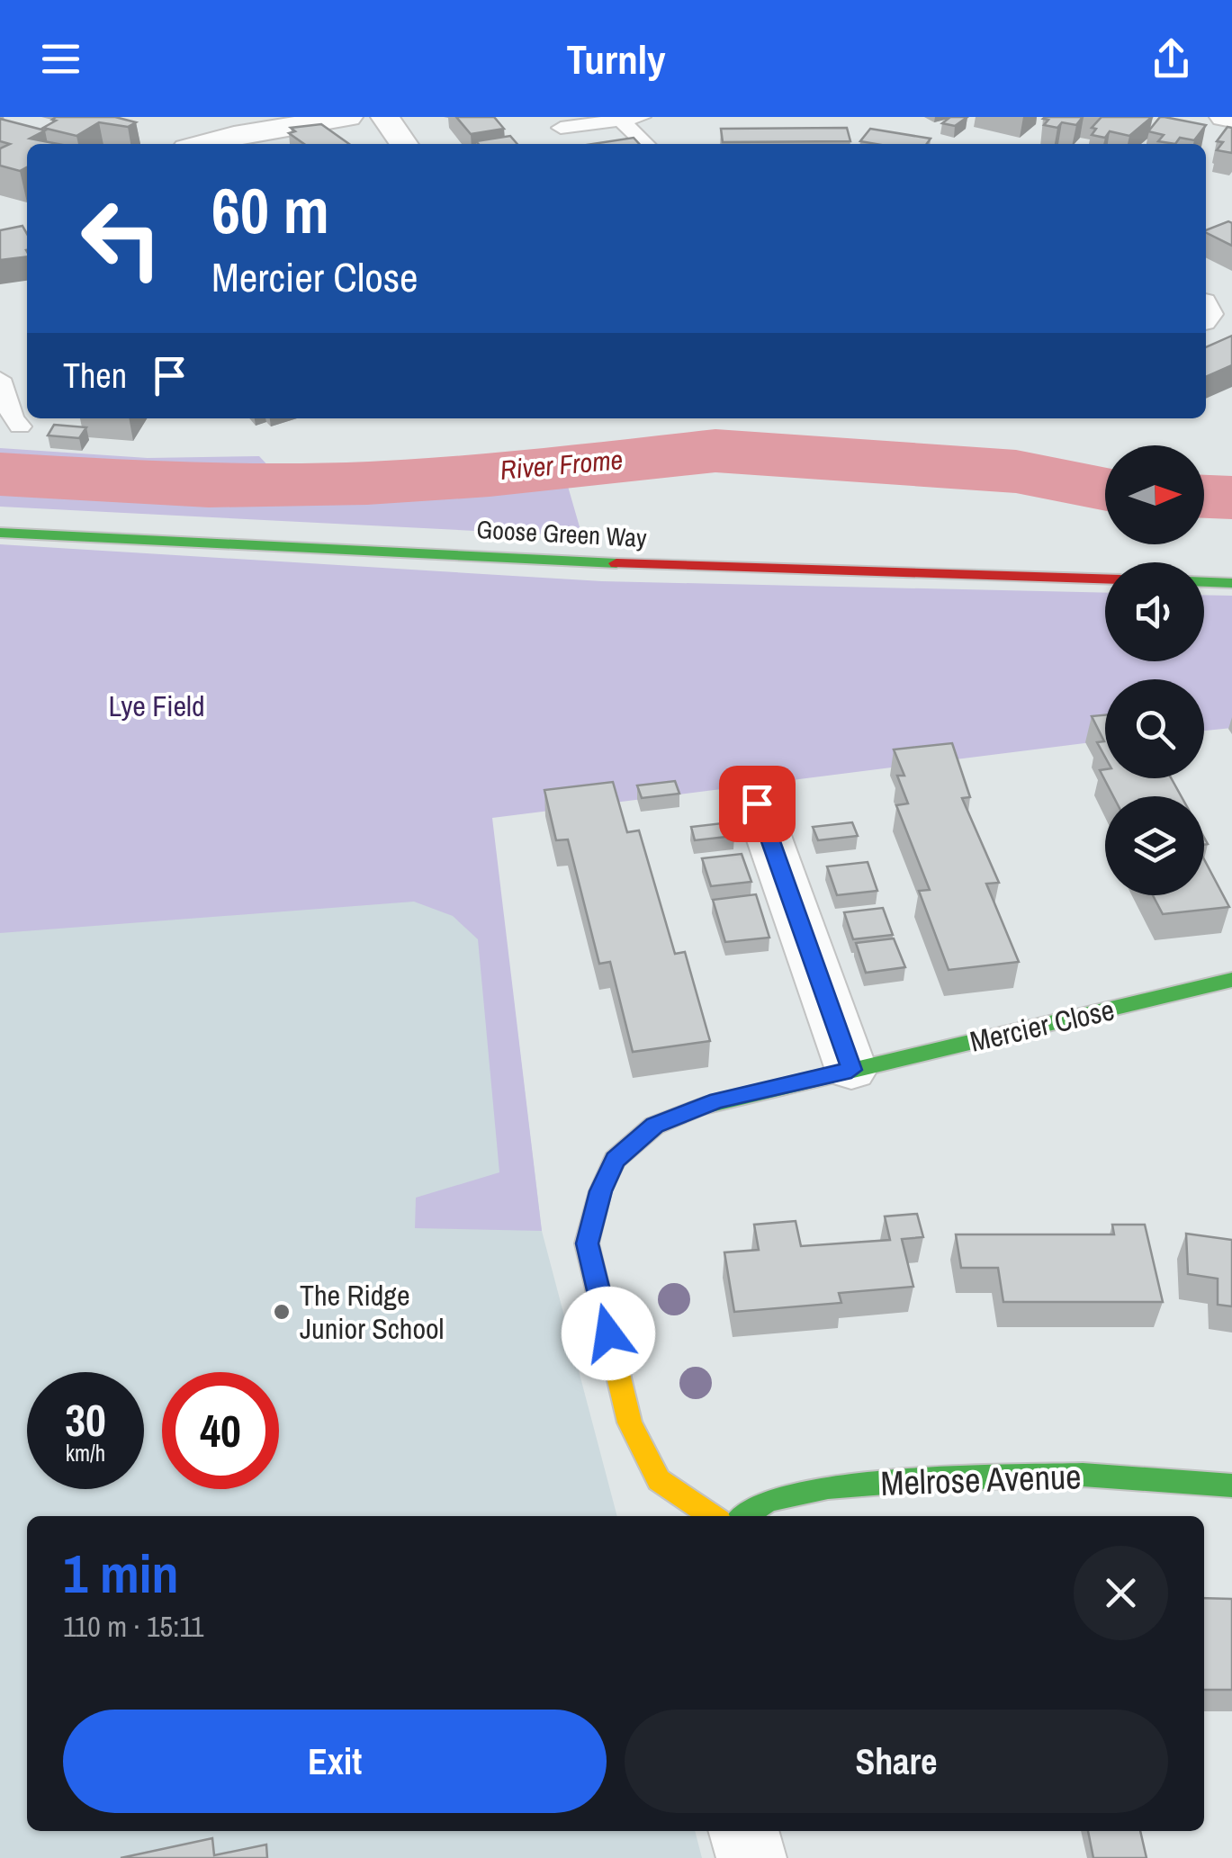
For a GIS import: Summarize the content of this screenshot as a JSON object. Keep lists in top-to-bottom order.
{
  "streets": {
    "main road": ["Goose Green Way", "Mercier Close", "Melrose Avenue"]
  },
  "water": ["River Frome"],
  "parks": ["Lye Field"],
  "places": ["The Ridge Junior School"],
  "north": "right",
  "page": {
    "header": "Turnly",
    "turn": ["60 m", "Mercier Close"],
    "then": "Then",
    "speed": "30 km/h",
    "limit": "40",
    "heading": ["1 min", "110 m · 15:11"],
    "buttons": ["Exit", "Share"]
  }
}
